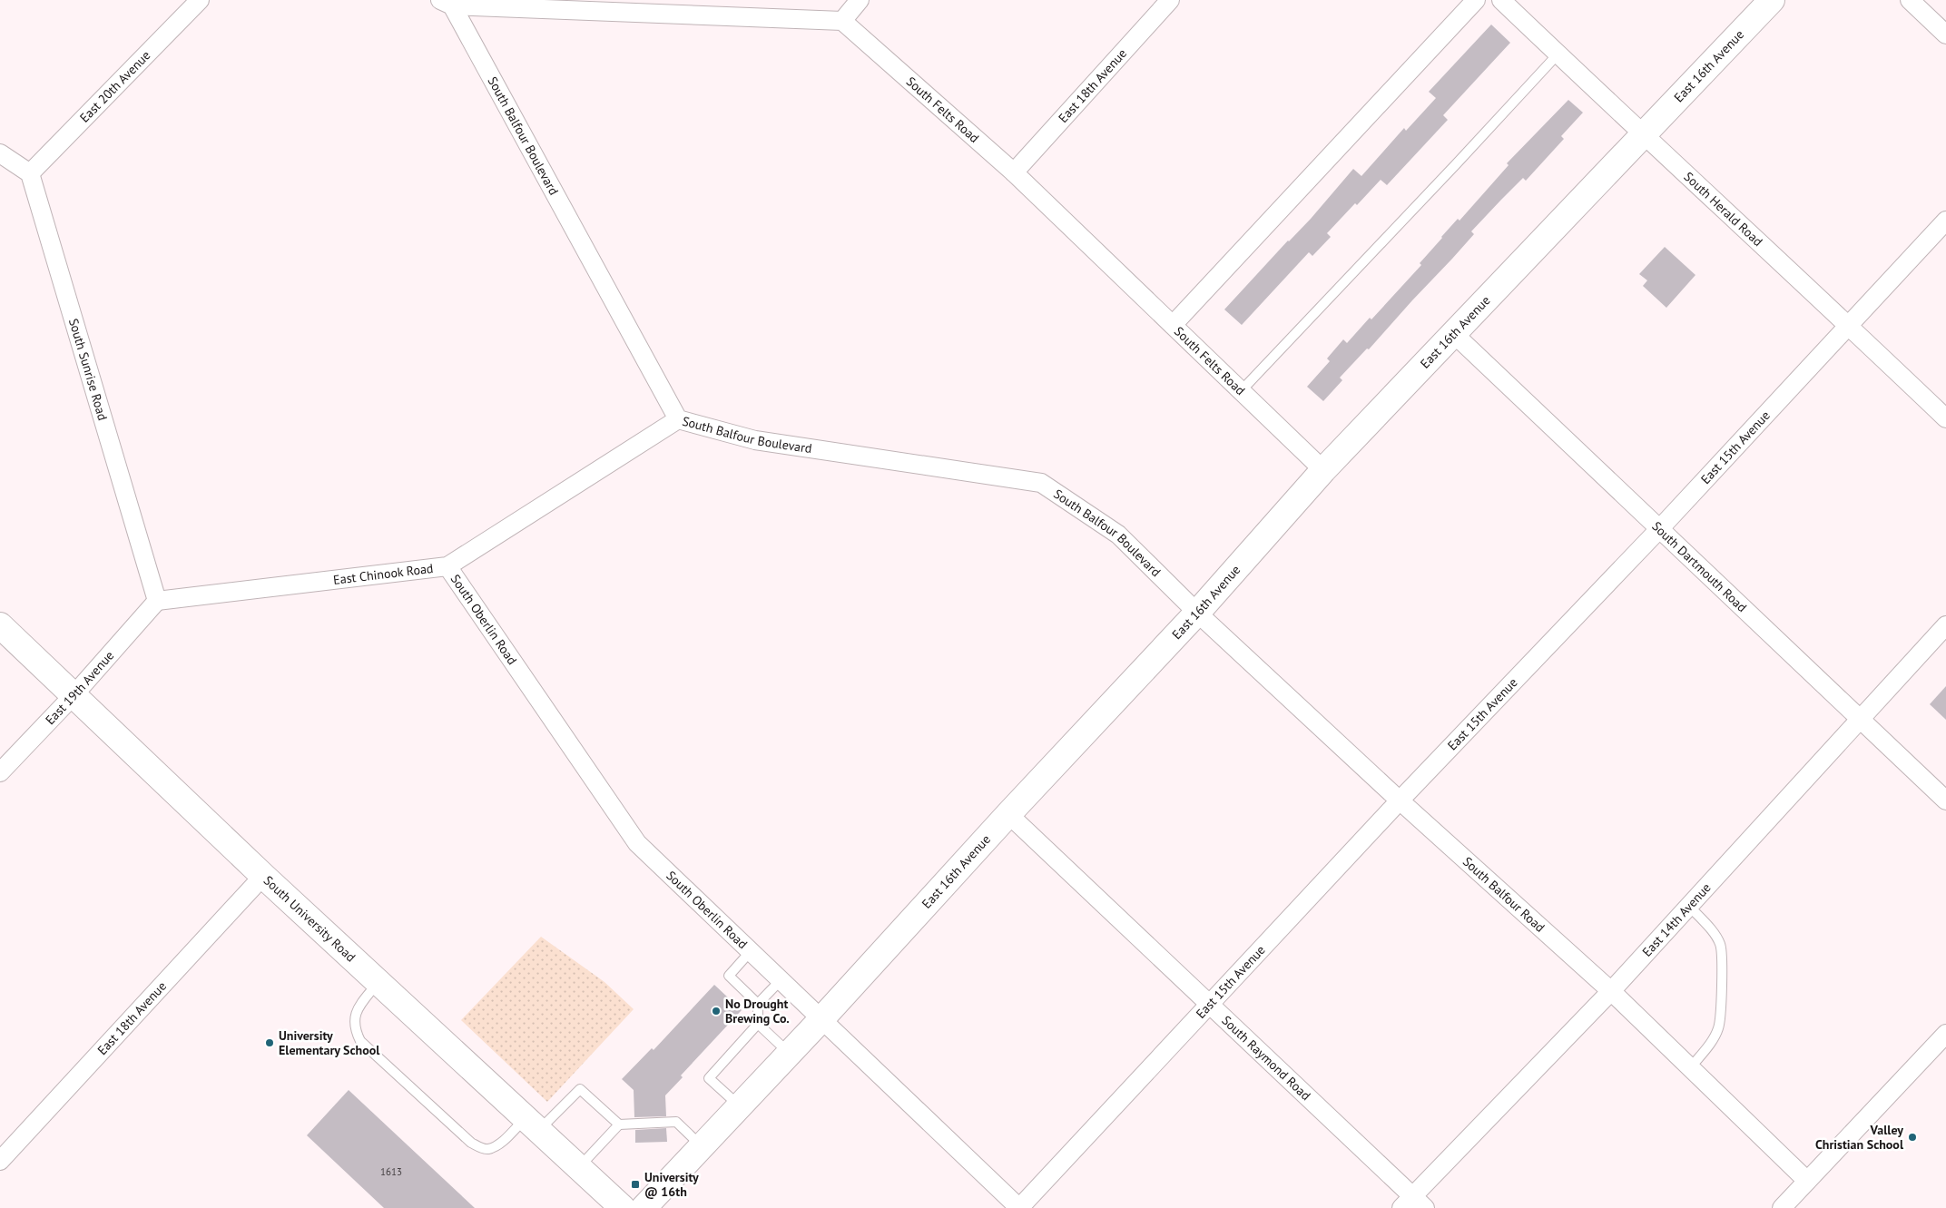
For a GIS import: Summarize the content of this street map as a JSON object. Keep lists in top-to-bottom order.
{
  "streets": {
    "main road": ["East 16th Avenue", "South University Road"],
    "street": [
      "East 20th Avenue",
      "East 18th Avenue",
      "South Felts Road",
      "South Balfour Boulevard",
      "South Herald Road",
      "South Sunrise Road",
      "East 15th Avenue",
      "South Dartmouth Road",
      "East Chinook Road",
      "South Oberlin Road",
      "East 19th Avenue",
      "South Balfour Road",
      "East 14th Avenue",
      "South Raymond Road"
    ]
  },
  "crossings": [
    ["East 16th Avenue", "South Felts Road"],
    ["East 16th Avenue", "South Balfour Boulevard"],
    ["East 16th Avenue", "South Herald Road"],
    ["East 16th Avenue", "South Dartmouth Road"],
    ["East 16th Avenue", "South Oberlin Road"],
    ["East 16th Avenue", "South Balfour Road"],
    ["East 16th Avenue", "South Raymond Road"],
    ["East 20th Avenue", "South Sunrise Road"],
    ["East 18th Avenue", "South Felts Road"],
    ["East 18th Avenue", "South University Road"],
    ["South Balfour Boulevard", "East Chinook Road"],
    ["South Balfour Boulevard", "South Balfour Road"],
    ["South Herald Road", "East 15th Avenue"],
    ["South Sunrise Road", "East Chinook Road"],
    ["South Sunrise Road", "East 19th Avenue"],
    ["East 15th Avenue", "South Dartmouth Road"],
    ["East 15th Avenue", "South Oberlin Road"],
    ["East 15th Avenue", "South Balfour Road"],
    ["East 15th Avenue", "South Raymond Road"],
    ["South Dartmouth Road", "East 14th Avenue"],
    ["East Chinook Road", "South Oberlin Road"],
    ["East Chinook Road", "East 19th Avenue"],
    ["East 19th Avenue", "South University Road"],
    ["South Balfour Road", "East 14th Avenue"],
    ["East 14th Avenue", "South Raymond Road"]
  ],
  "places": {
    "other": ["No Drought Brewing Co.", "University Elementary School", "Valley Christian School"],
    "transit": ["University @ 16th"]
  },
  "house_numbers": ["1613"]
}
